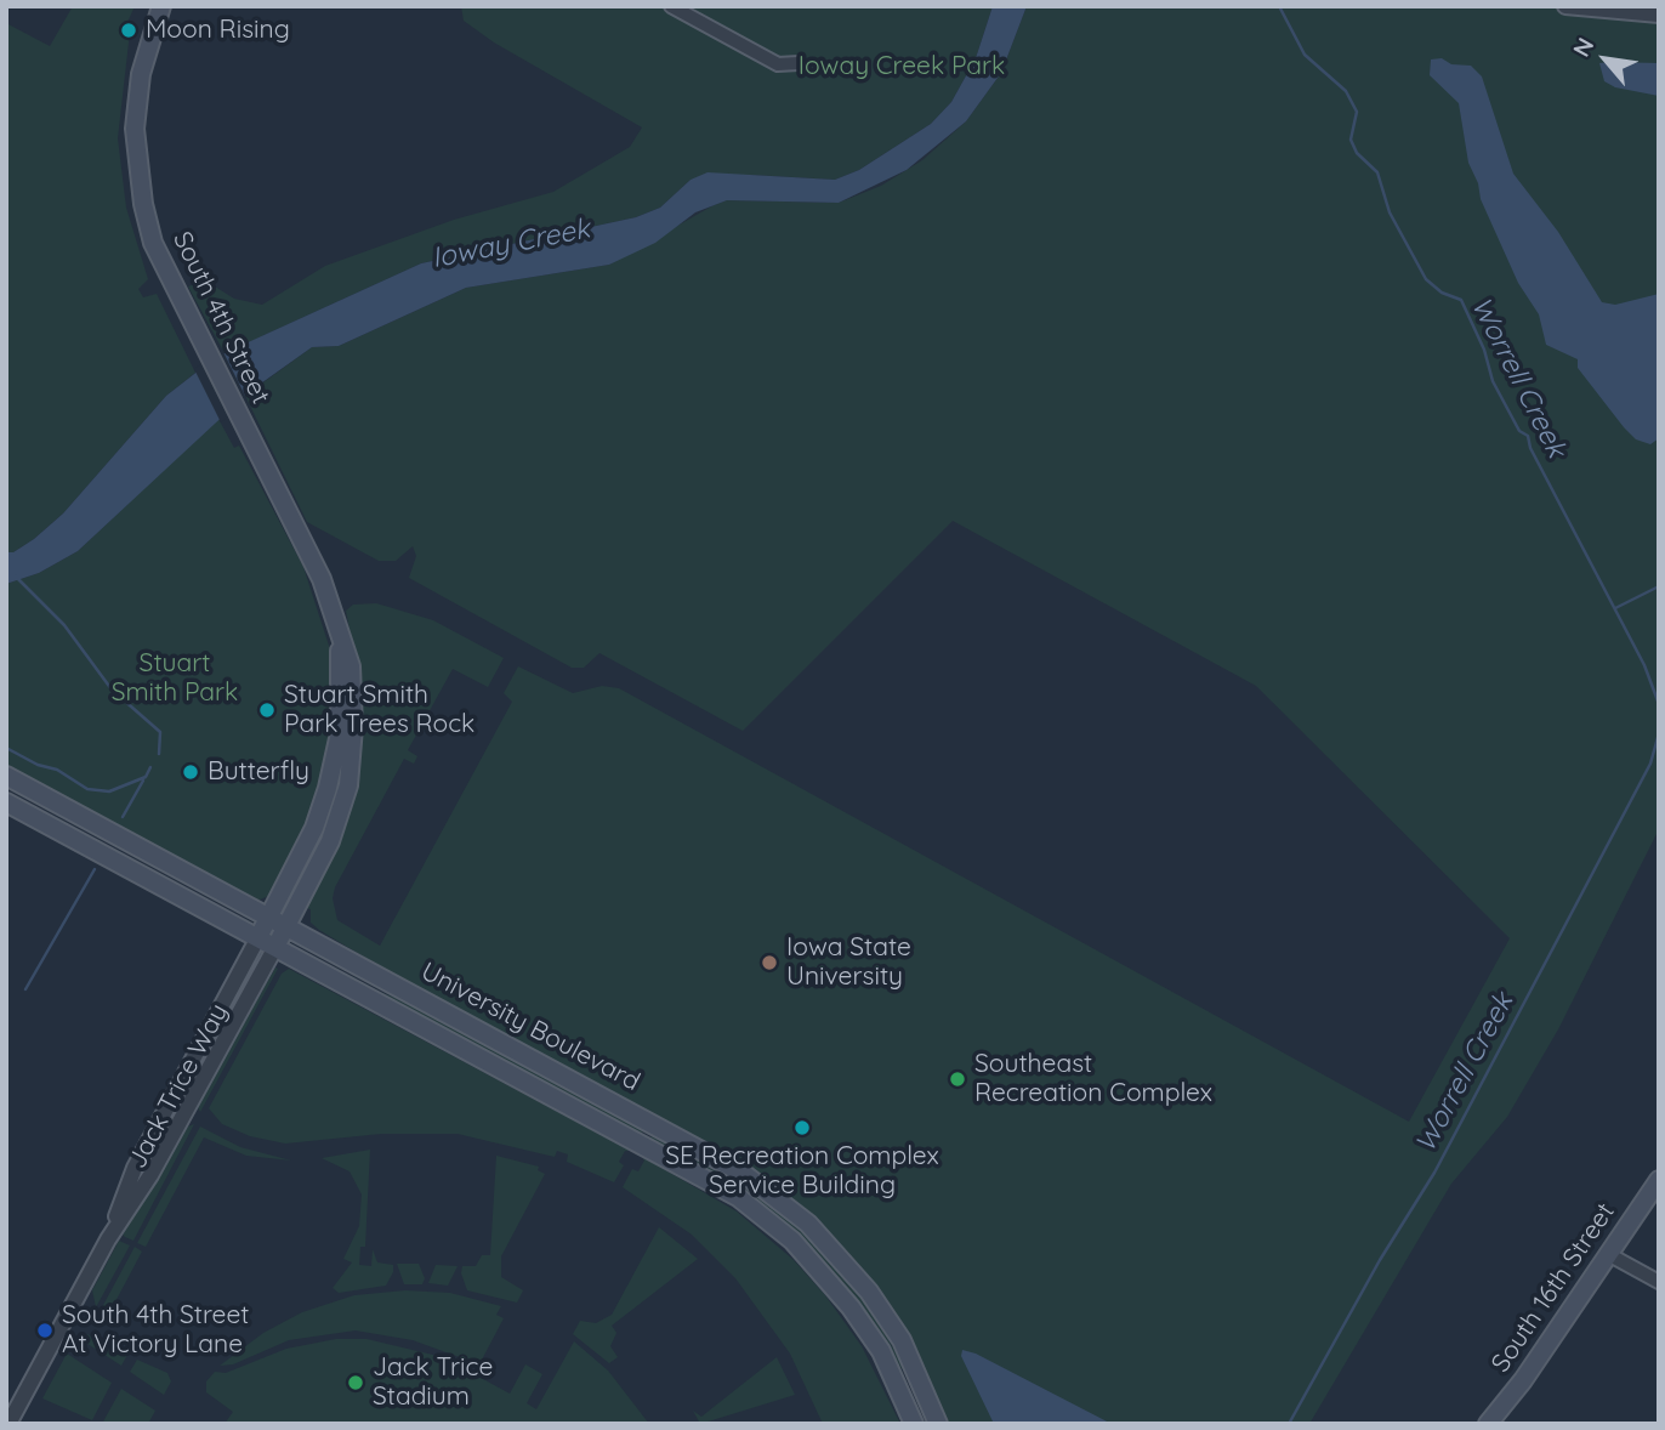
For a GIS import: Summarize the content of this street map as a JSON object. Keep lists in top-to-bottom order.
{
  "streets": {
    "main road": ["South 4th Street", "University Boulevard", "South 16th Street"],
    "street": ["Jack Trice Way"]
  },
  "crossings": [
    ["South 4th Street", "University Boulevard"],
    ["South 4th Street", "Jack Trice Way"],
    ["University Boulevard", "Jack Trice Way"]
  ],
  "water": ["Ioway Creek", "Worrell Creek"],
  "parks": ["Ioway Creek Park", "Stuart Smith Park"],
  "places": [
    "Moon Rising",
    "Stuart Smith Park Trees Rock",
    "Butterfly",
    "Iowa State University",
    "Southeast Recreation Complex",
    "SE Recreation Complex Service Building",
    "South 4th Street At Victory Lane",
    "Jack Trice Stadium"
  ],
  "north": "top left"
}
